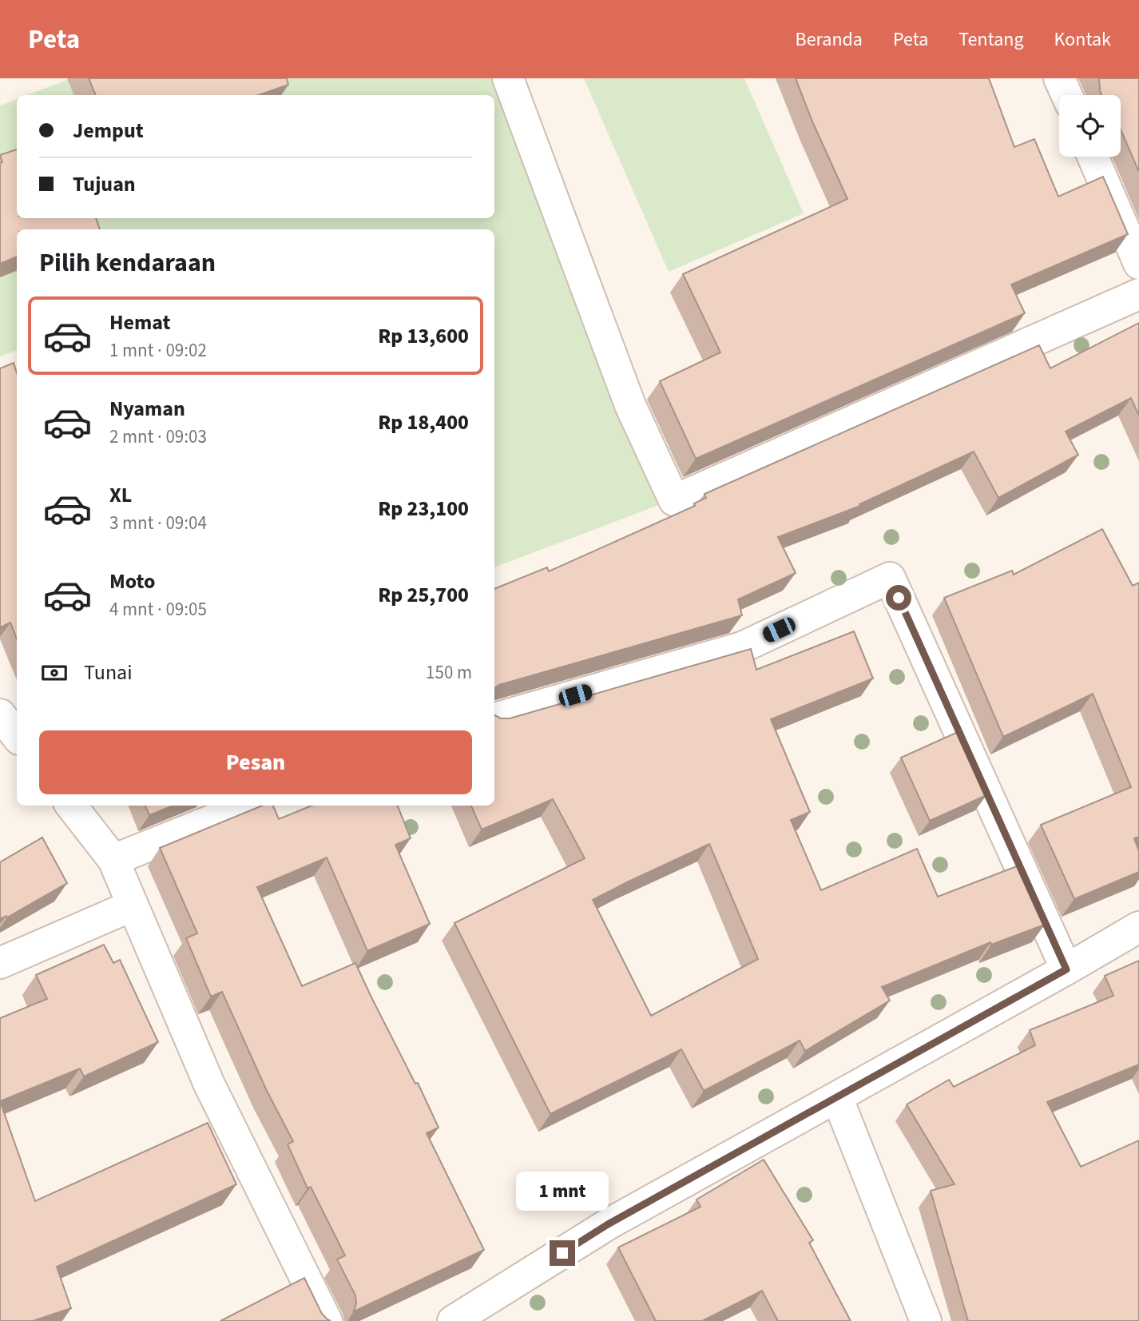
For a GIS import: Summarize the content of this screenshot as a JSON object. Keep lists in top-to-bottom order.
{
  "page": {
    "header": "Peta",
    "nav": [
      "Beranda",
      "Peta",
      "Tentang",
      "Kontak"
    ],
    "banner": ["Jemput", "Tujuan"],
    "heading": "Pilih kendaraan",
    "list": [
      {
        "name": "Hemat",
        "note": "1 mnt · 09:02",
        "value": "Rp 13,600"
      },
      {
        "name": "Nyaman",
        "note": "2 mnt · 09:03",
        "value": "Rp 18,400"
      },
      {
        "name": "XL",
        "note": "3 mnt · 09:04",
        "value": "Rp 23,100"
      },
      {
        "name": "Moto",
        "note": "4 mnt · 09:05",
        "value": "Rp 25,700"
      }
    ],
    "pay": ["Tunai", "150 m"],
    "buttons": "Pesan",
    "bubble": "1 mnt"
  }
}
